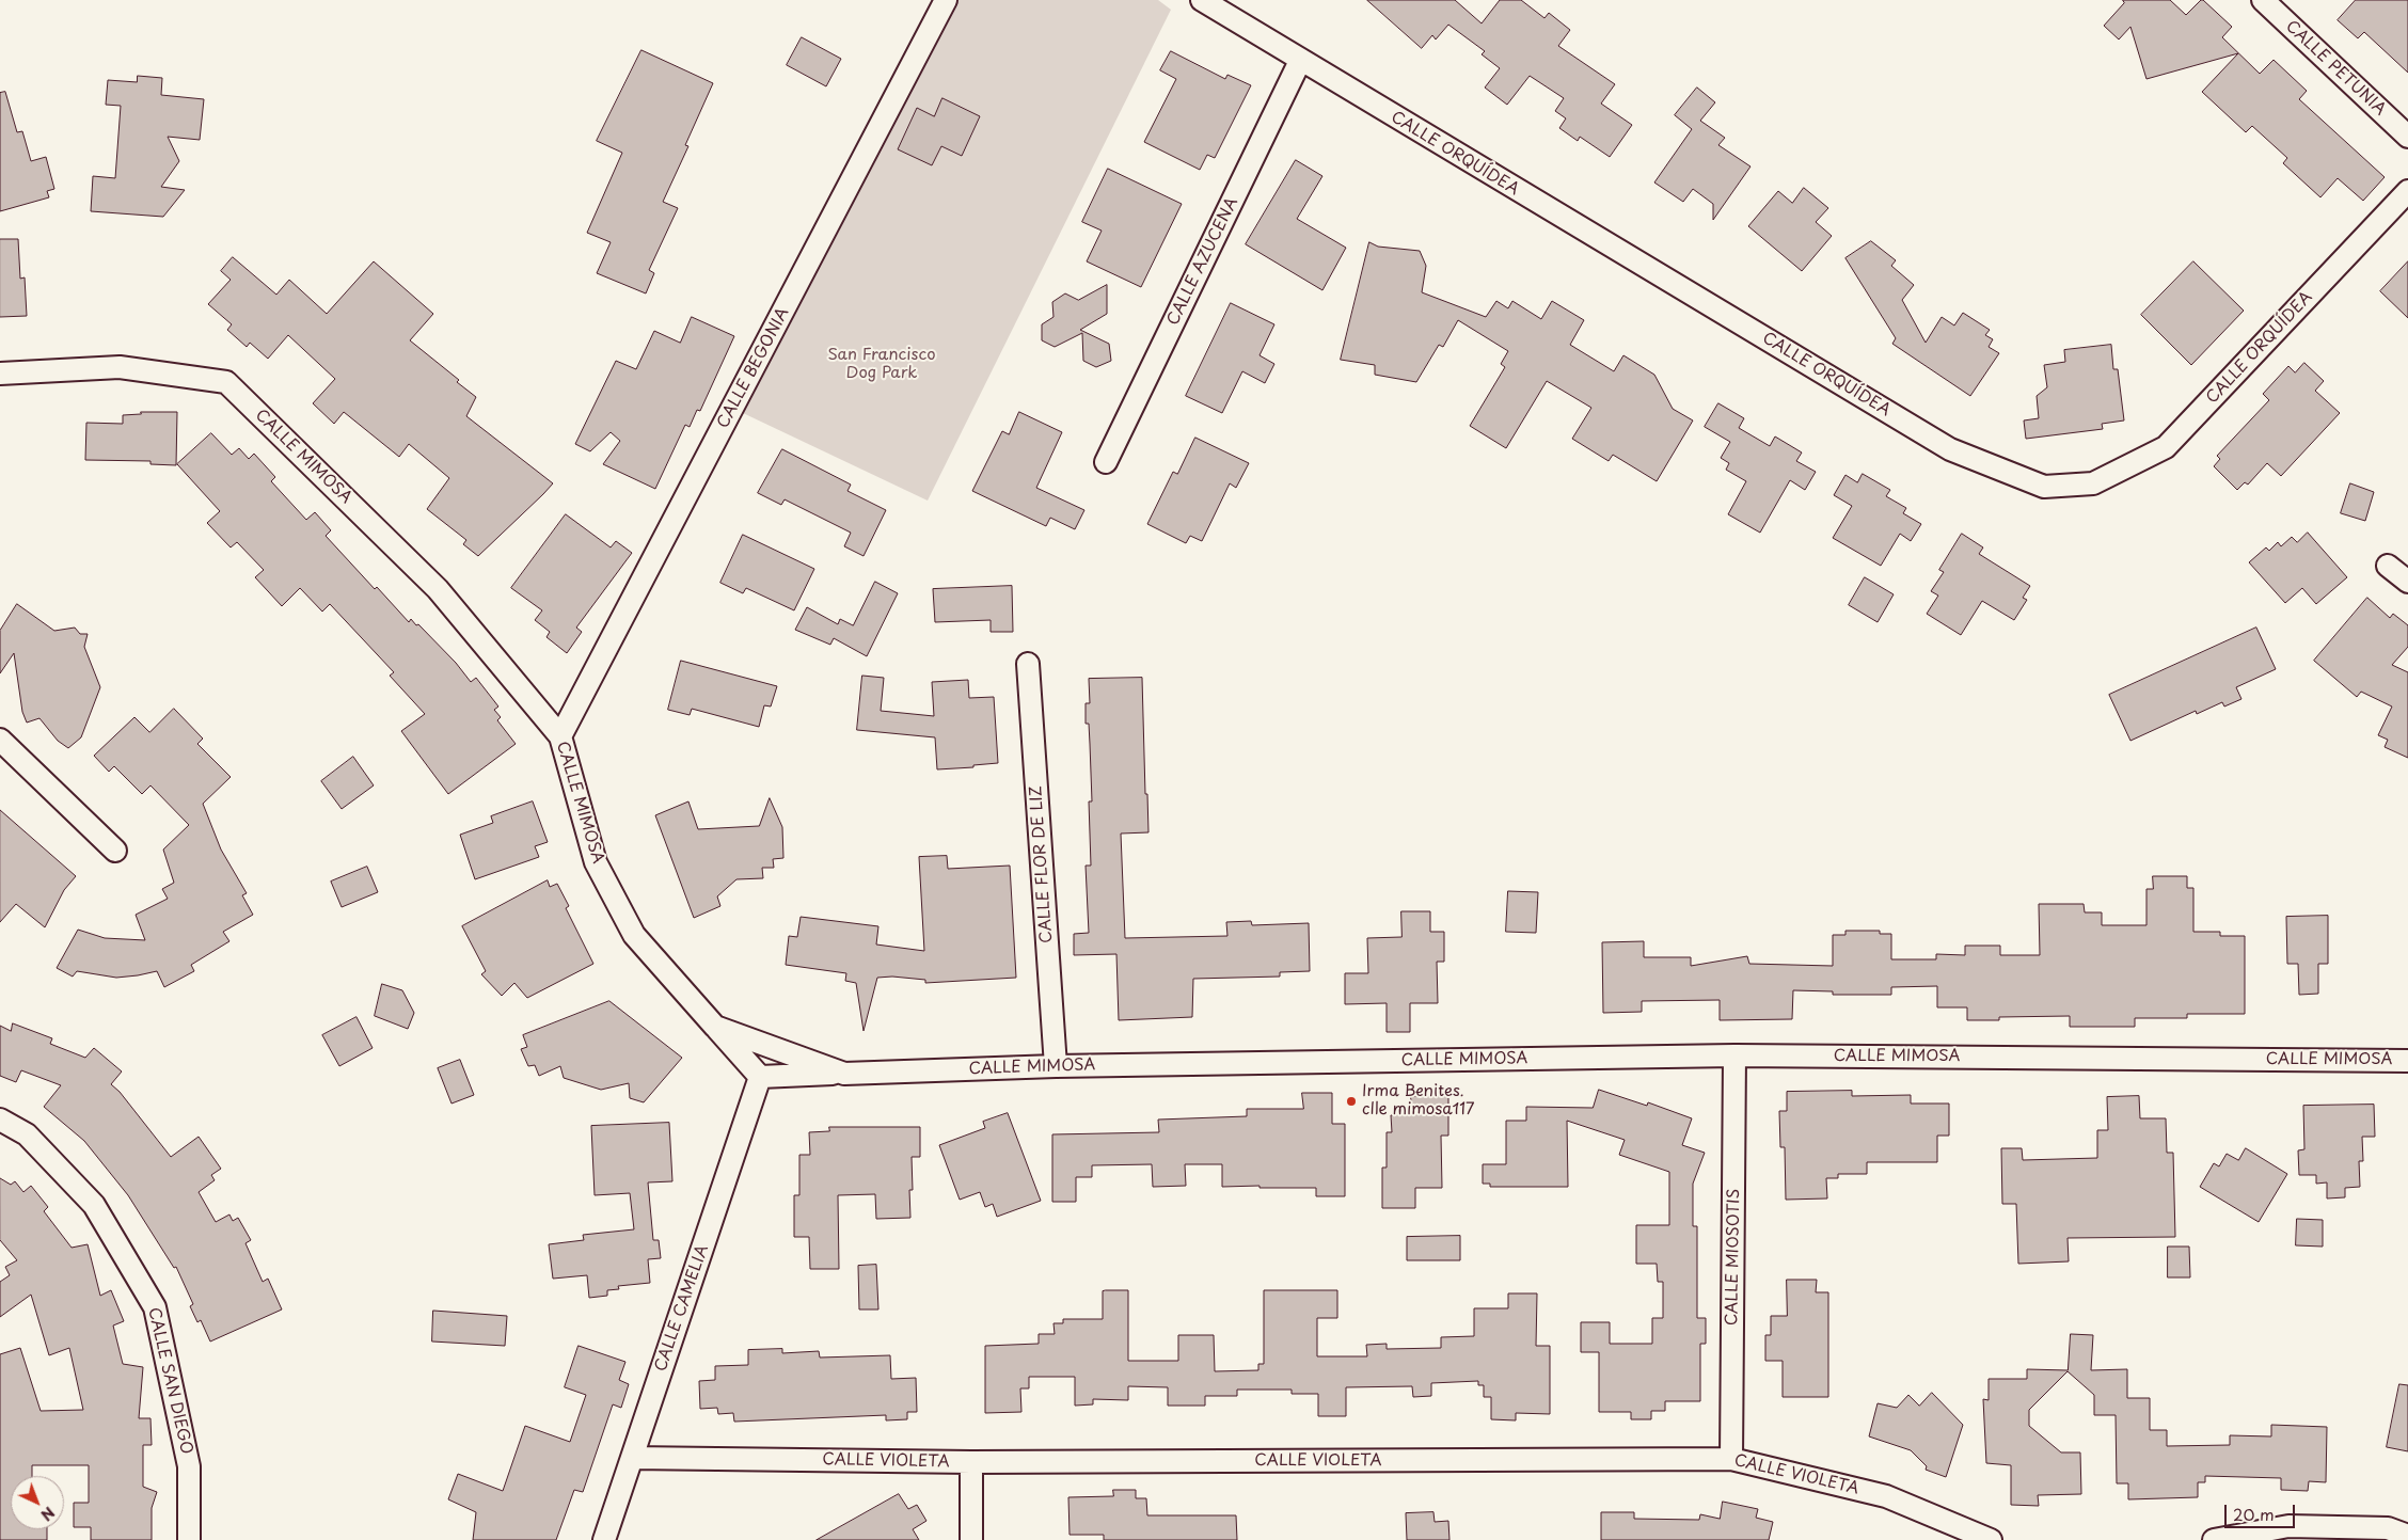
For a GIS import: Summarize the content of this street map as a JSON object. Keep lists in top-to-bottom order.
{
  "streets": {
    "street": [
      "CALLE PETUNIA",
      "CALLE ORQUÍDEA",
      "CALLE AZUCENA",
      "CALLE BEGONIA",
      "CALLE MIMOSA",
      "CALLE FLOR DE LIZ",
      "CALLE MIOSOTIS",
      "CALLE CAMELIA",
      "CALLE SAN DIEGO",
      "CALLE VIOLETA"
    ]
  },
  "crossings": [
    ["CALLE ORQUÍDEA", "CALLE AZUCENA"],
    ["CALLE BEGONIA", "CALLE MIMOSA"],
    ["CALLE MIMOSA", "CALLE FLOR DE LIZ"],
    ["CALLE MIMOSA", "CALLE MIOSOTIS"],
    ["CALLE MIOSOTIS", "CALLE VIOLETA"],
    ["CALLE CAMELIA", "CALLE VIOLETA"]
  ],
  "parks": ["San Francisco Dog Park"],
  "places": ["Irma Benites. clle mimosa117"],
  "scale_bar": "20 m",
  "north": "bottom right"
}
